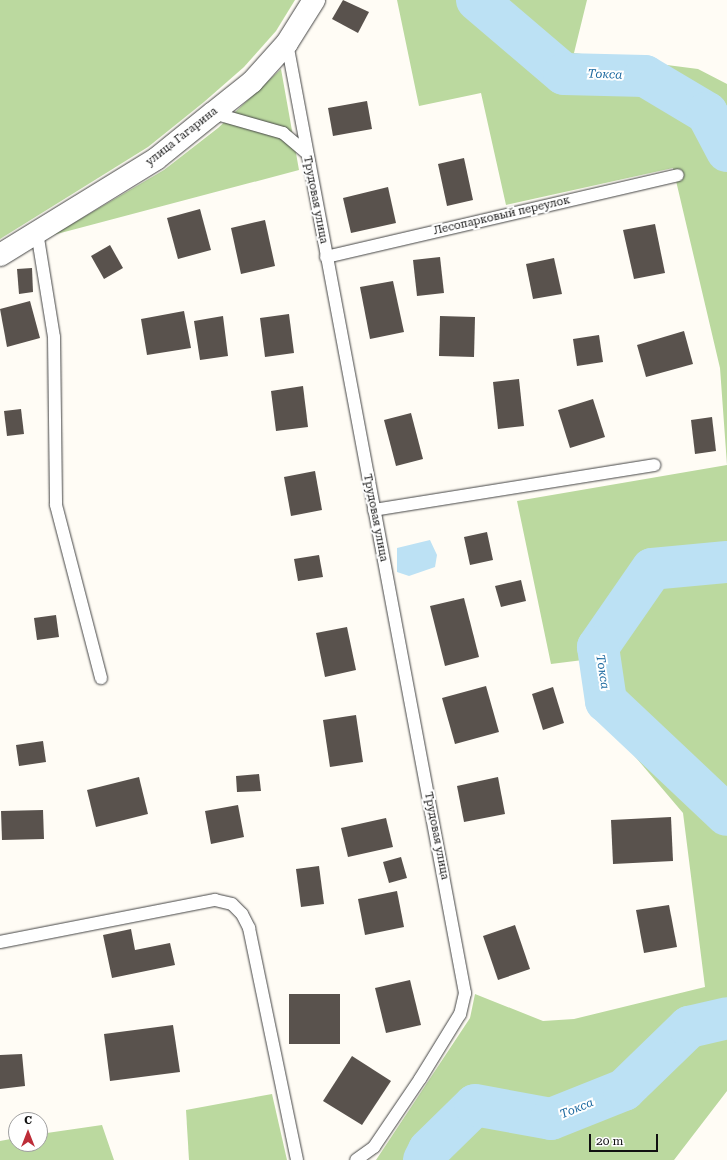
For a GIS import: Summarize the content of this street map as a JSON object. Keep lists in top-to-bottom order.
{
  "streets": {
    "street": ["улица Гагарина"],
    "lane": ["Трудовая улица", "Лесопарковый переулок"]
  },
  "crossings": [
    ["улица Гагарина", "Трудовая улица"],
    ["Трудовая улица", "Лесопарковый переулок"]
  ],
  "water": ["Токса"],
  "scale_bar": "20 m",
  "north": "top"
}
